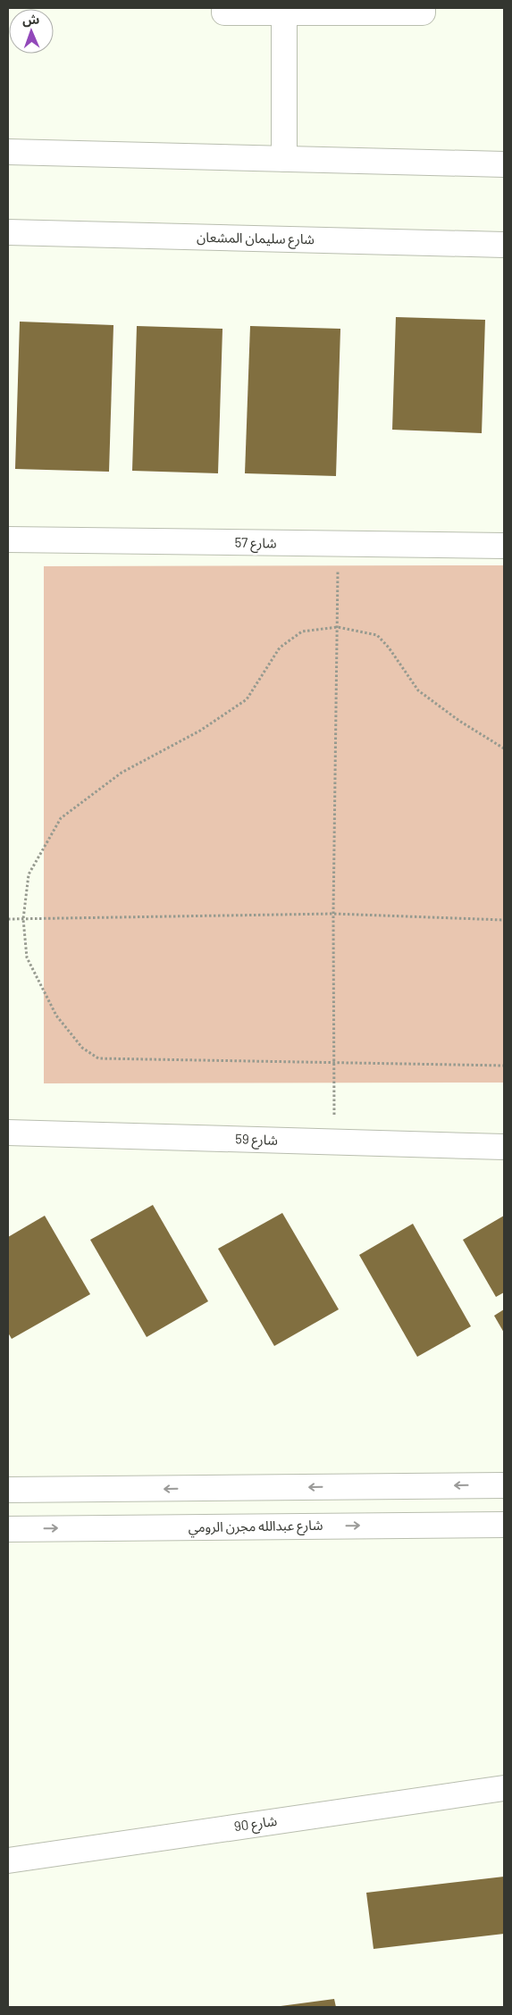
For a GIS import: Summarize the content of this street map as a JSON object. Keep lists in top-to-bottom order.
{
  "streets": {
    "street": [
      "شارع سليمان المشعان",
      "شارع 57",
      "شارع 59",
      "شارع عبدالله مجرن الرومي",
      "شارع 90"
    ]
  },
  "north": "top"
}
